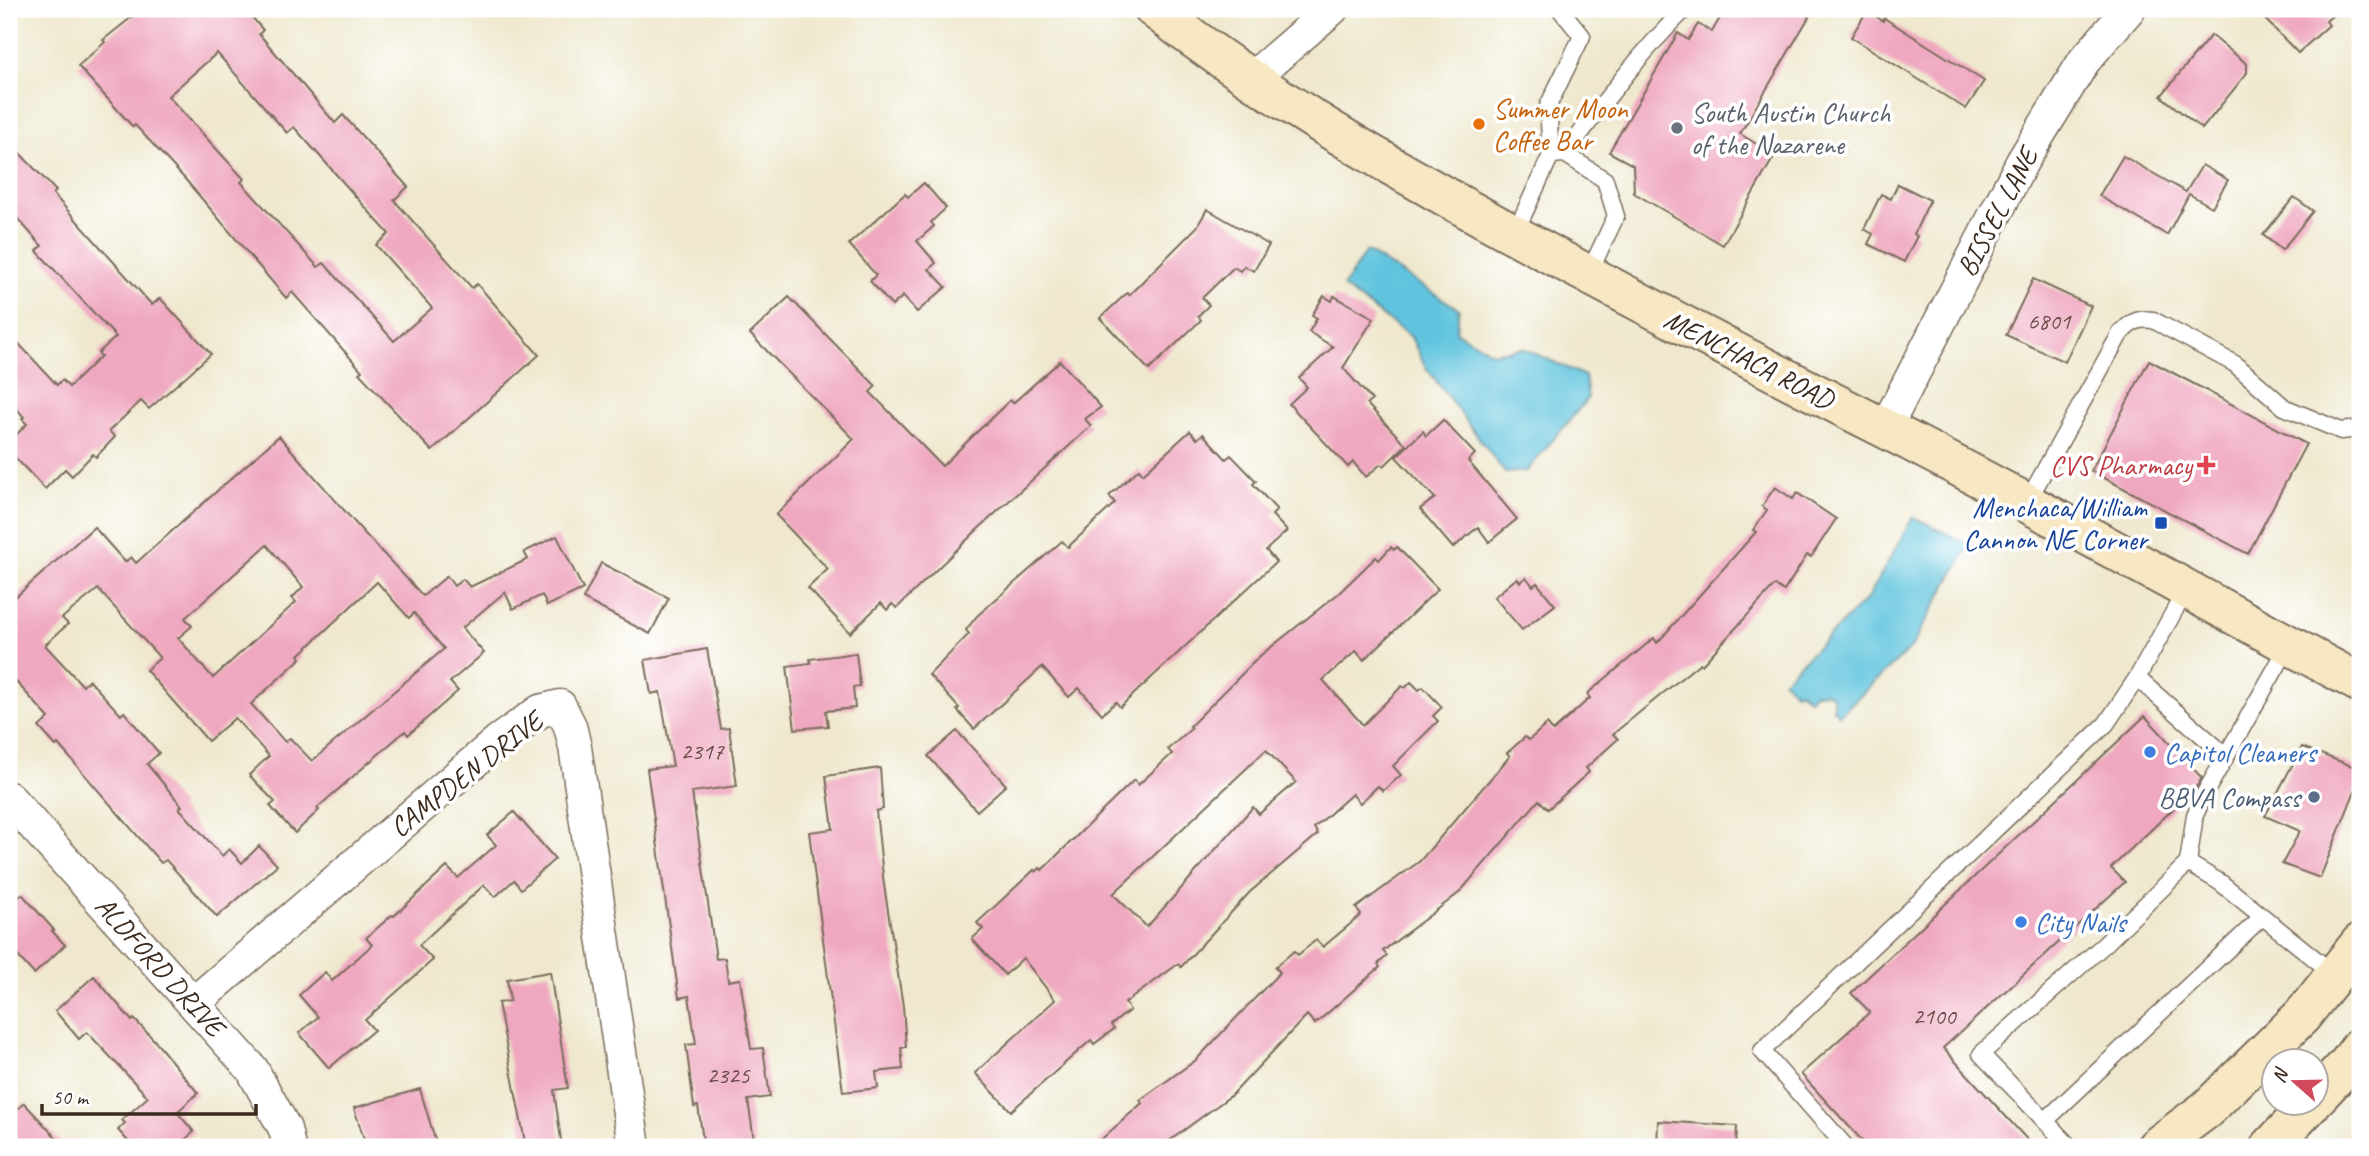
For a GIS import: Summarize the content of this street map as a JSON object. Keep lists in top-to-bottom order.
{
  "streets": {
    "main road": ["MENCHACA ROAD"],
    "street": ["BISSEL LANE", "CAMPDEN DRIVE", "ALDFORD DRIVE"]
  },
  "crossings": [
    ["BISSEL LANE", "MENCHACA ROAD"],
    ["CAMPDEN DRIVE", "ALDFORD DRIVE"]
  ],
  "places": {
    "other": [
      "Summer Moon Coffee Bar",
      "South Austin Church of the Nazarene",
      "Capitol Cleaners",
      "BBVA Compass",
      "City Nails"
    ],
    "health": ["CVS Pharmacy"],
    "transit": ["Menchaca/William Cannon NE Corner"]
  },
  "house_numbers": [
    "6801",
    "2317",
    "2100",
    "2325"
  ],
  "scale_bar": "50 m",
  "north": "left"
}
